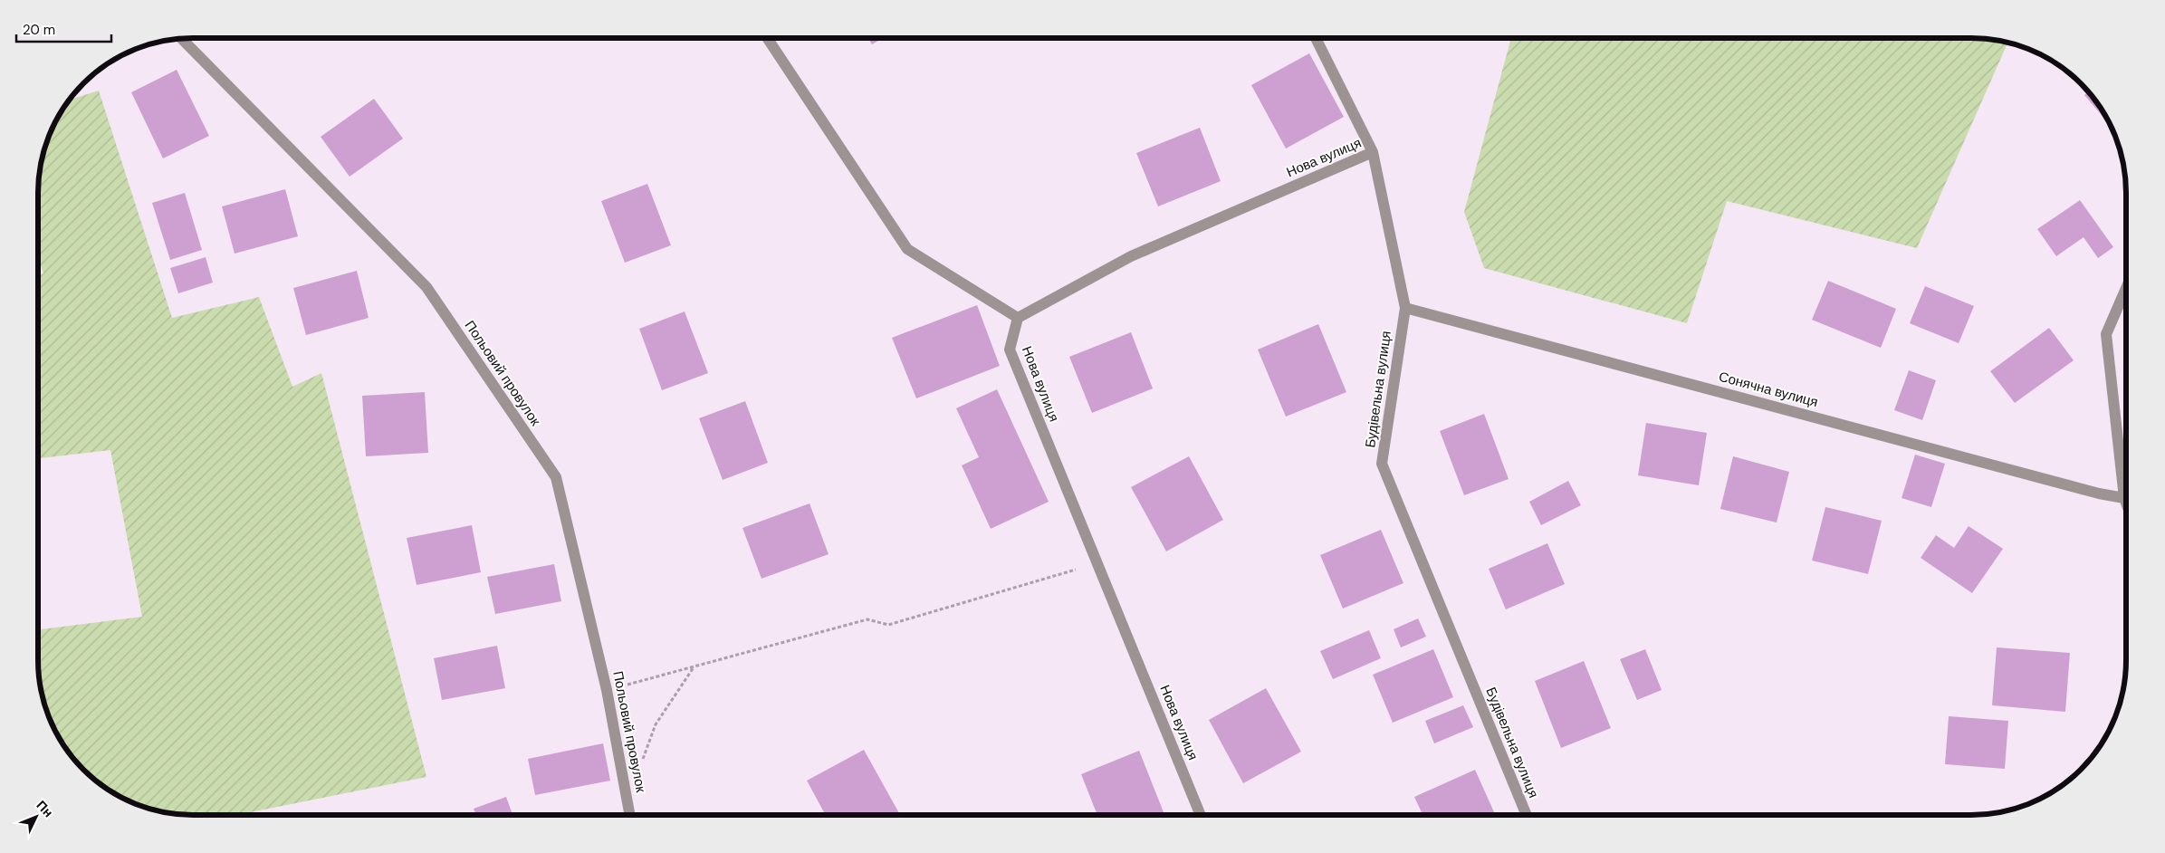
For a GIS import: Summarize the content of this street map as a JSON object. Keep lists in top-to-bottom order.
{
  "streets": {
    "street": [
      "Нова вулиця",
      "Польовий провулок",
      "Будівельна вулиця",
      "Сонячна вулиця"
    ]
  },
  "crossings": [
    ["Нова вулиця", "Будівельна вулиця"],
    ["Будівельна вулиця", "Сонячна вулиця"]
  ],
  "scale_bar": "20 m",
  "north": "top right"
}
